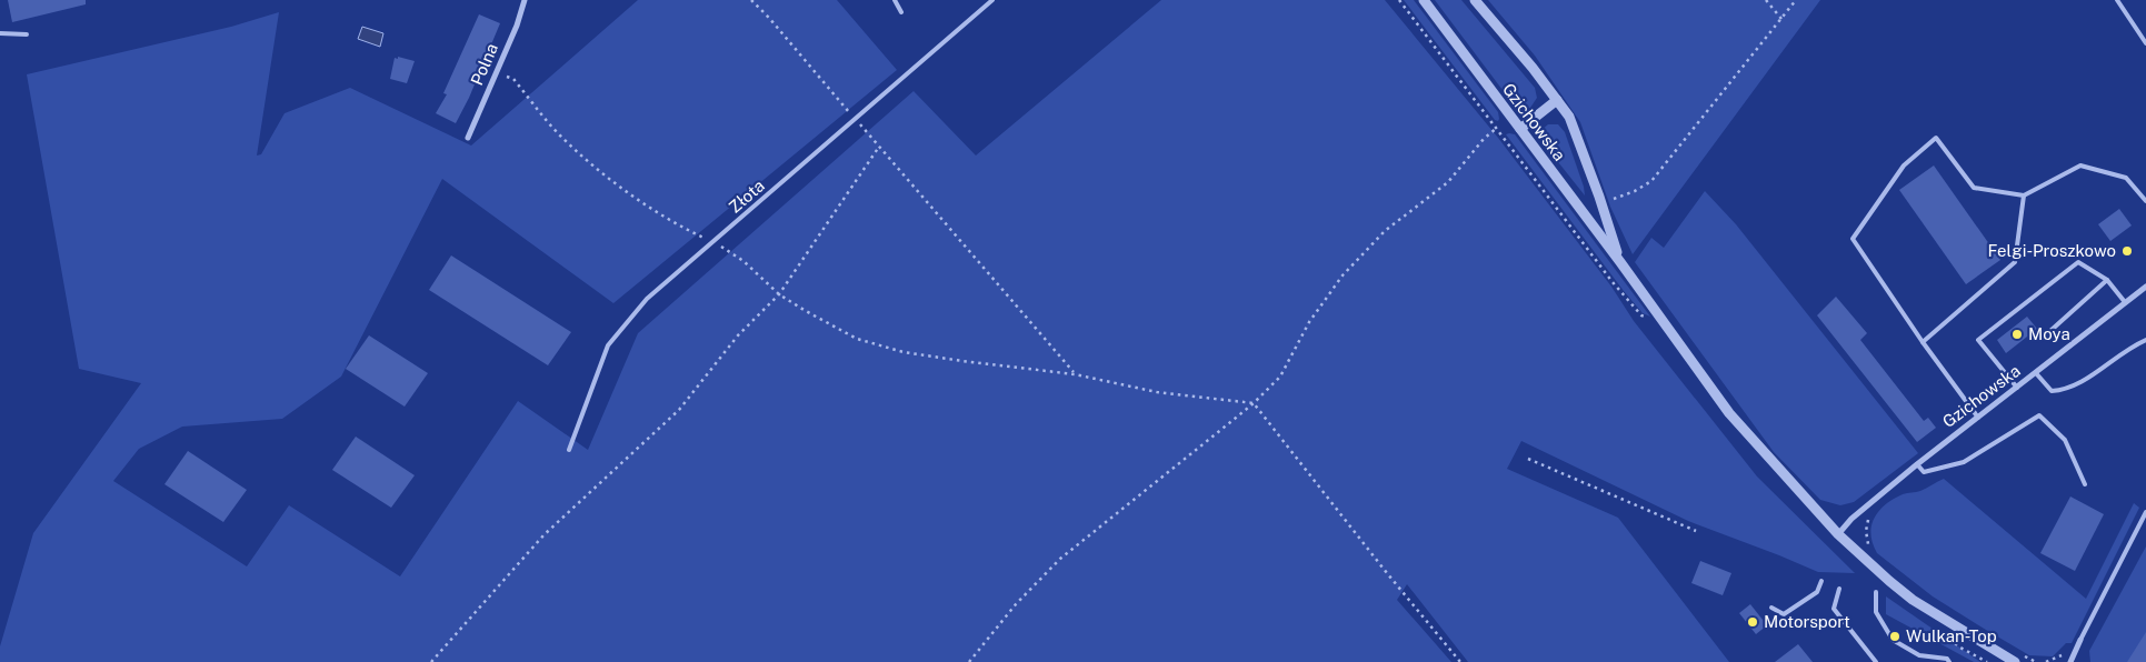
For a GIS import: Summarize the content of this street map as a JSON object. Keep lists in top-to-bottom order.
{
  "streets": {
    "street": ["Polna", "Gzichowska"],
    "lane": ["Złota"]
  },
  "places": [
    "Felgi-Proszkowo",
    "Moya",
    "Motorsport",
    "Wulkan-Top"
  ]
}
